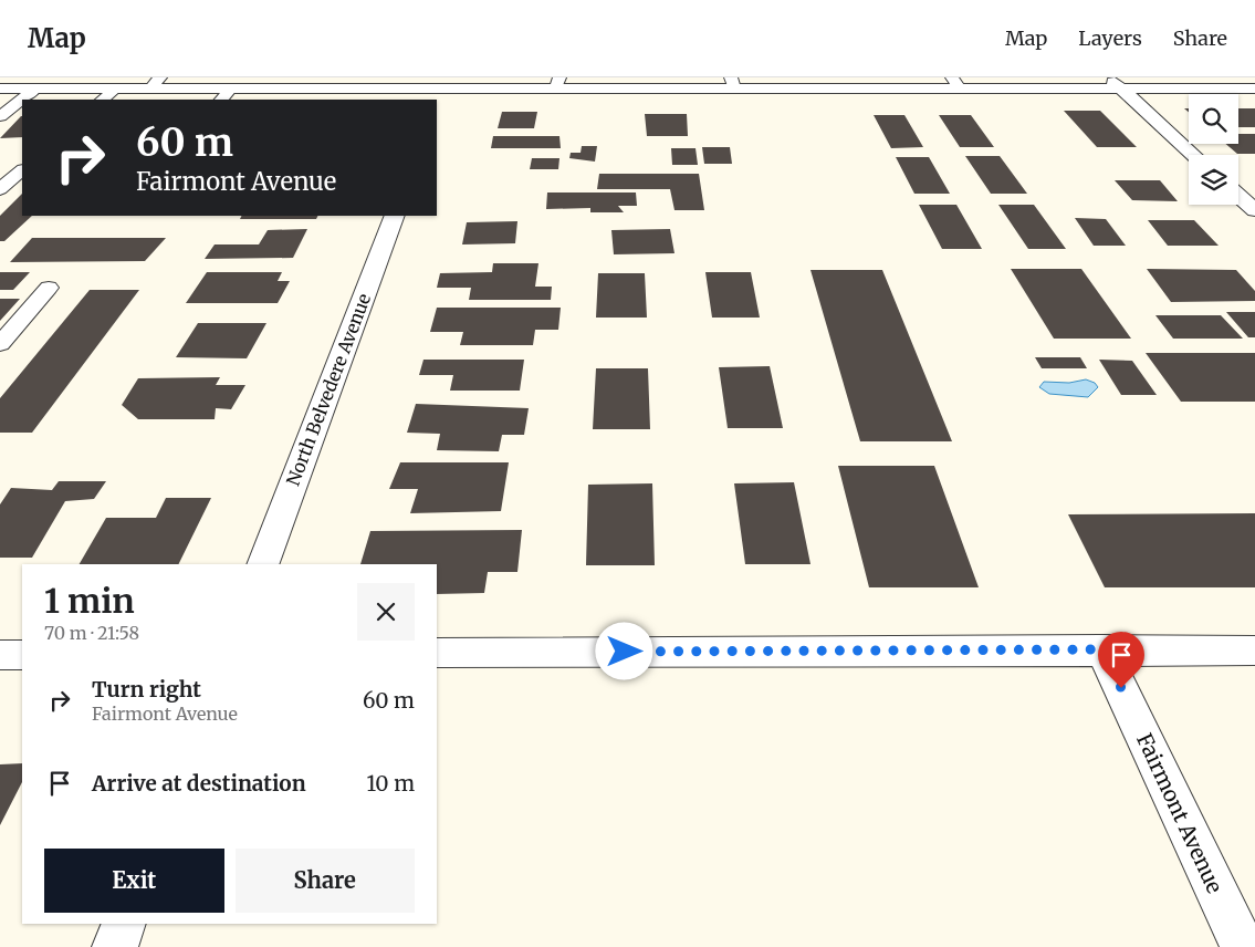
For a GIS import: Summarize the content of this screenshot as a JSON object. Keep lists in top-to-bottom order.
{
  "streets": {
    "street": ["North Belvedere Avenue", "Fairmont Avenue"]
  },
  "page": {
    "header": "Map",
    "nav": ["Map", "Layers", "Share"],
    "turn": ["60 m", "Fairmont Avenue"],
    "heading": ["1 min", "70 m · 21:58"],
    "list": [
      {
        "name": "Turn right",
        "note": "Fairmont Avenue",
        "value": "60 m"
      },
      {
        "name": "Arrive at destination",
        "value": "10 m"
      }
    ],
    "buttons": ["Exit", "Share"]
  }
}
